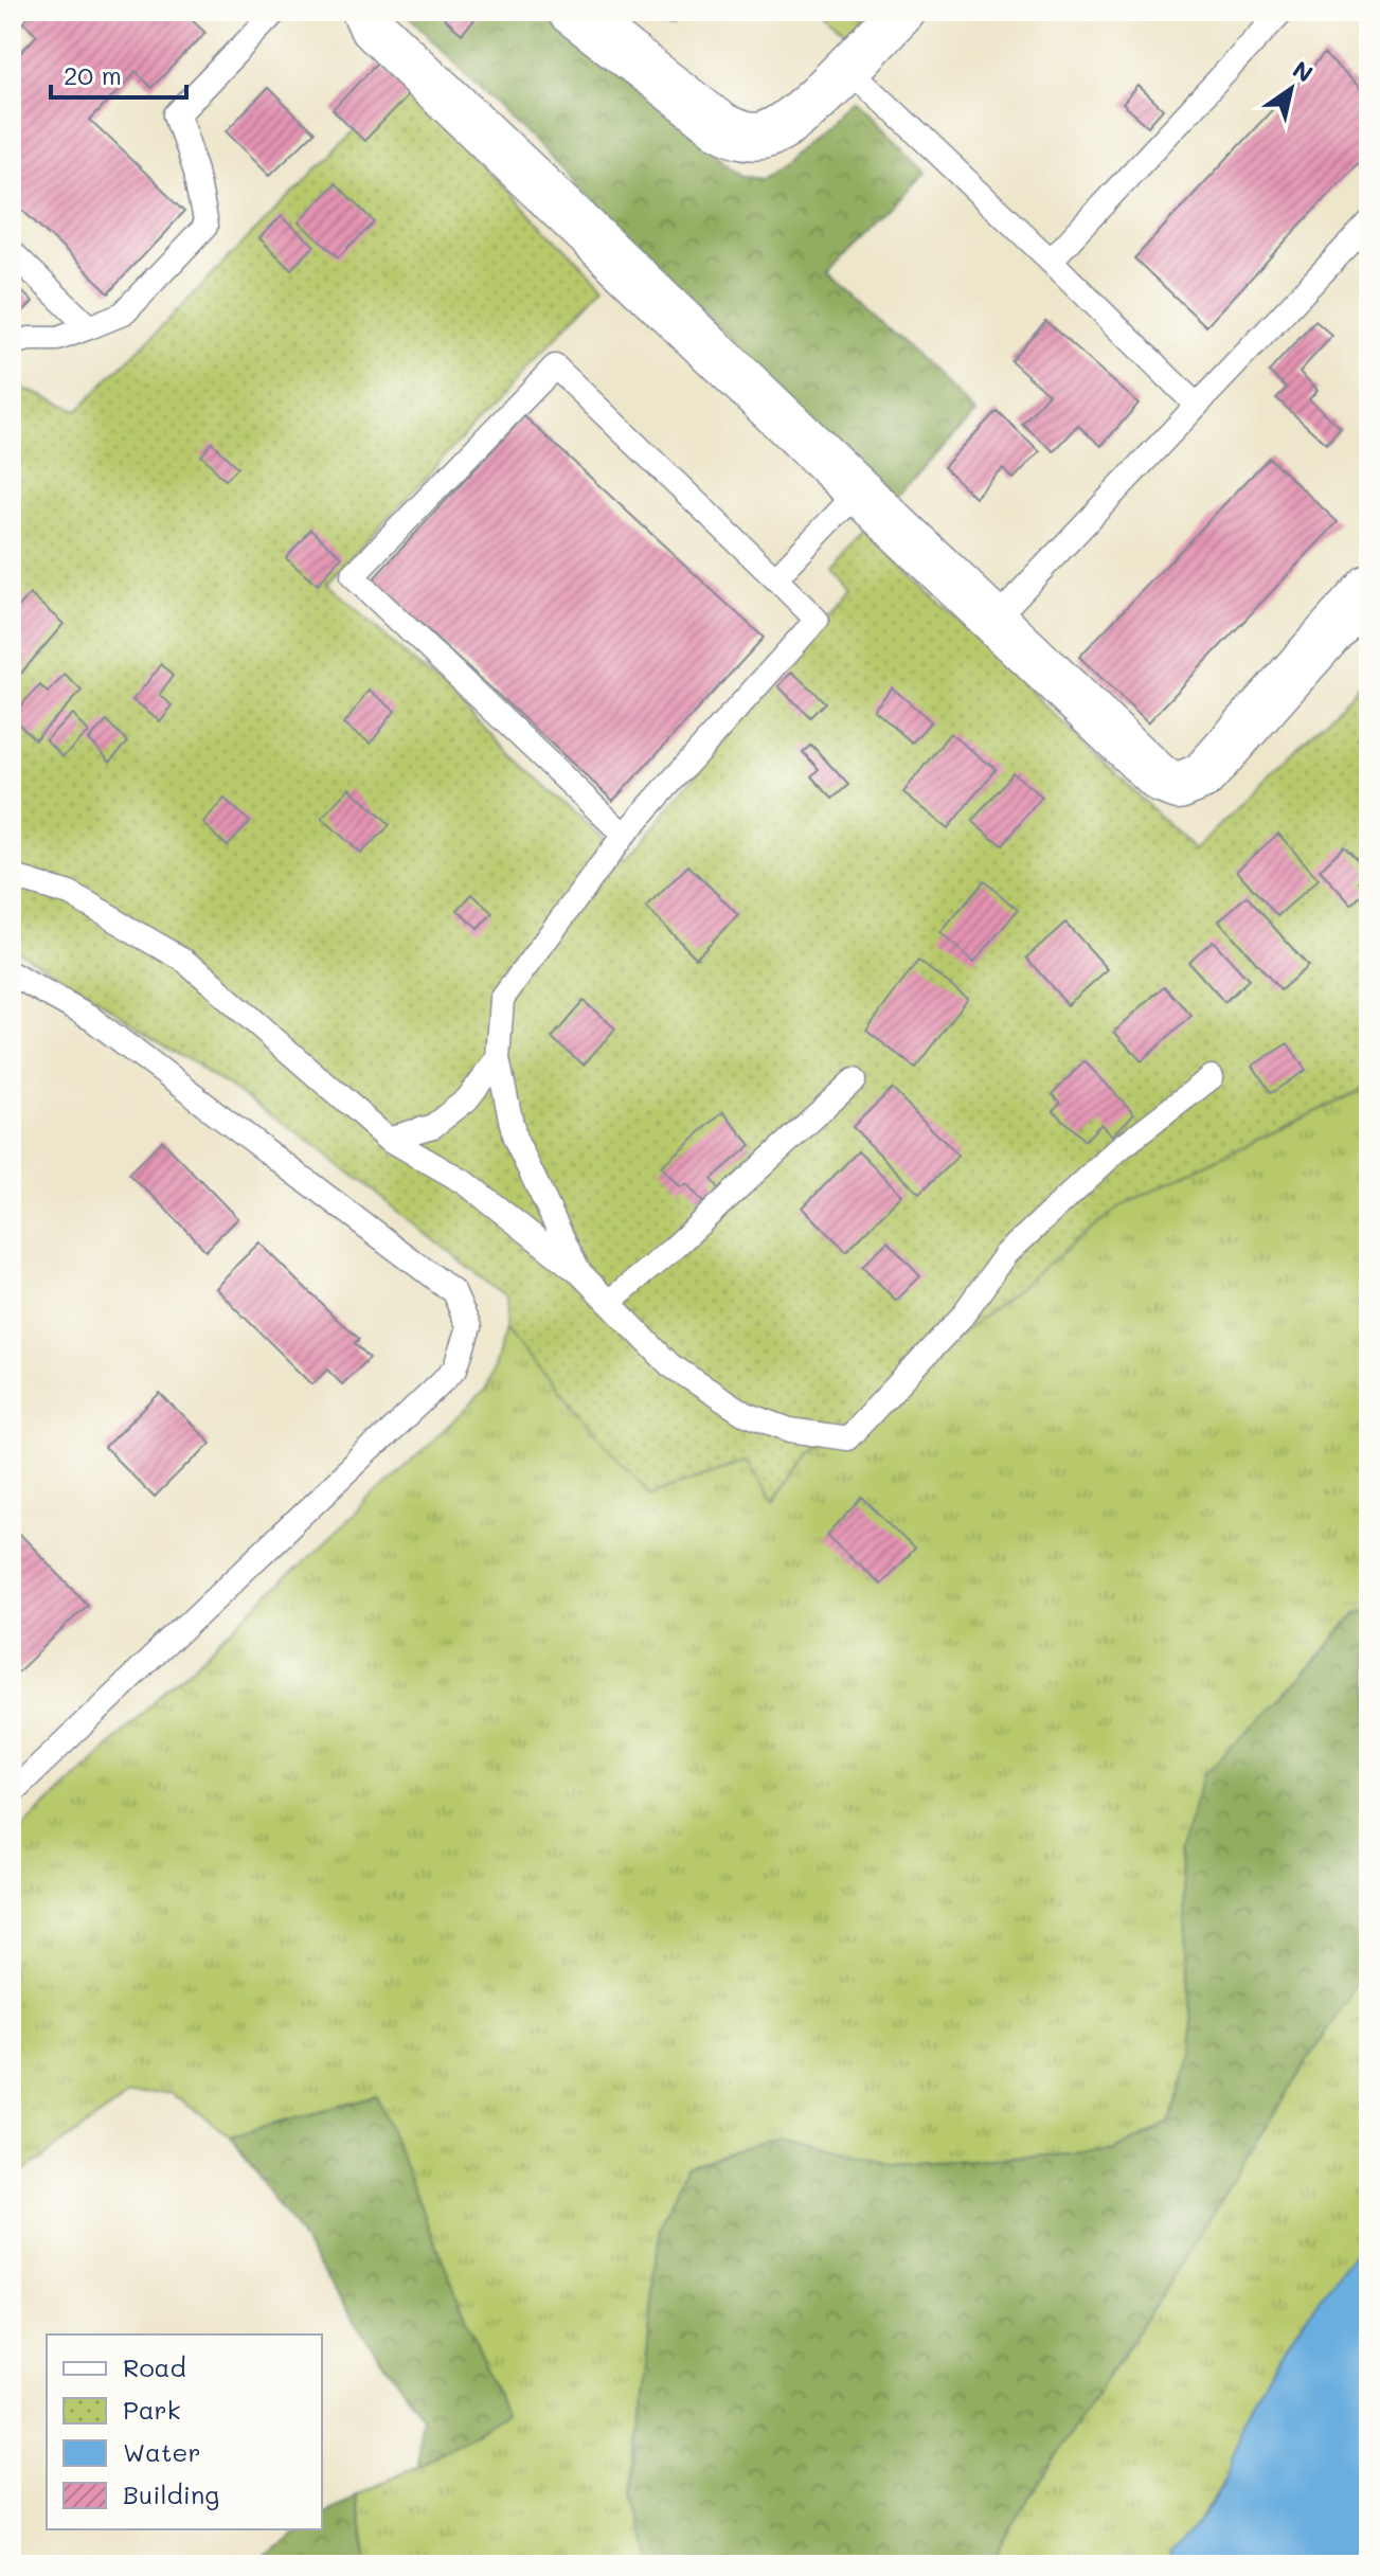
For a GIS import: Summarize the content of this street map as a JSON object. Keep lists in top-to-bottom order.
{
  "legend": [
    "Road",
    "Park",
    "Water",
    "Building"
  ],
  "scale_bar": "20 m",
  "north": "top right"
}
